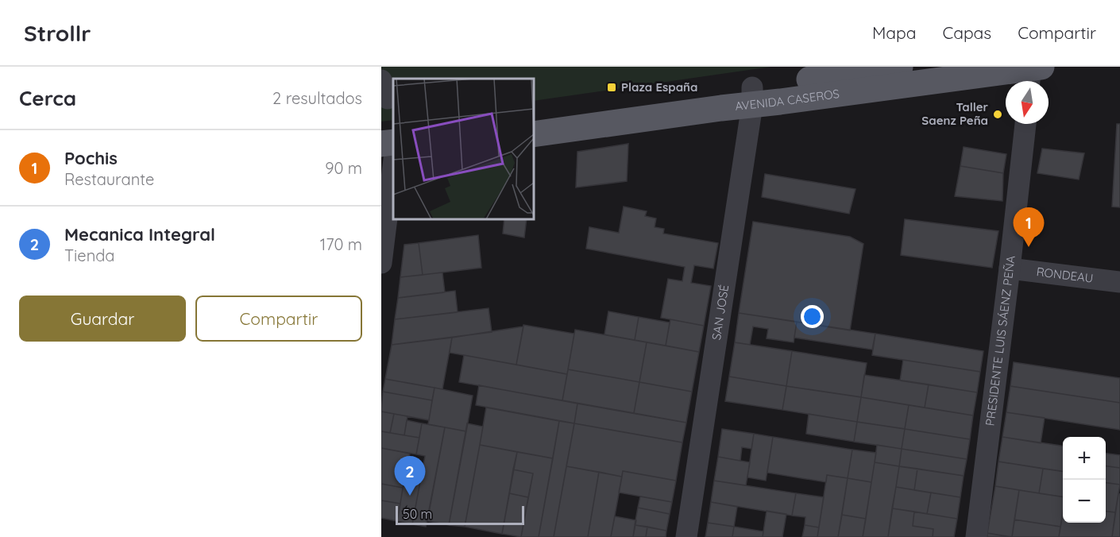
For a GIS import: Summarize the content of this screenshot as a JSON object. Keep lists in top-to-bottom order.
{
  "streets": {
    "main road": ["AVENIDA CASEROS"],
    "street": ["RONDEAU", "SAN JOSÉ", "PRESIDENTE LUIS SÁENZ PEÑA"]
  },
  "crossings": [
    ["AVENIDA CASEROS", "SAN JOSÉ"],
    ["RONDEAU", "PRESIDENTE LUIS SÁENZ PEÑA"]
  ],
  "places": {
    "transit": ["Plaza España"],
    "other": ["Taller Saenz Peña"]
  },
  "scale_bar": "50 m",
  "north": "bottom",
  "page": {
    "header": "Strollr",
    "nav": ["Mapa", "Capas", "Compartir"],
    "heading": ["Cerca", "2 resultados"],
    "list": [
      {
        "mark": "1",
        "name": "Pochis",
        "note": "Restaurante",
        "value": "90 m"
      },
      {
        "mark": "2",
        "name": "Mecanica Integral",
        "note": "Tienda",
        "value": "170 m"
      }
    ],
    "pins": ["1", "2"],
    "buttons": ["Guardar", "Compartir"],
    "map_buttons": ["+", "−"],
    "scale": "50 m"
  }
}
